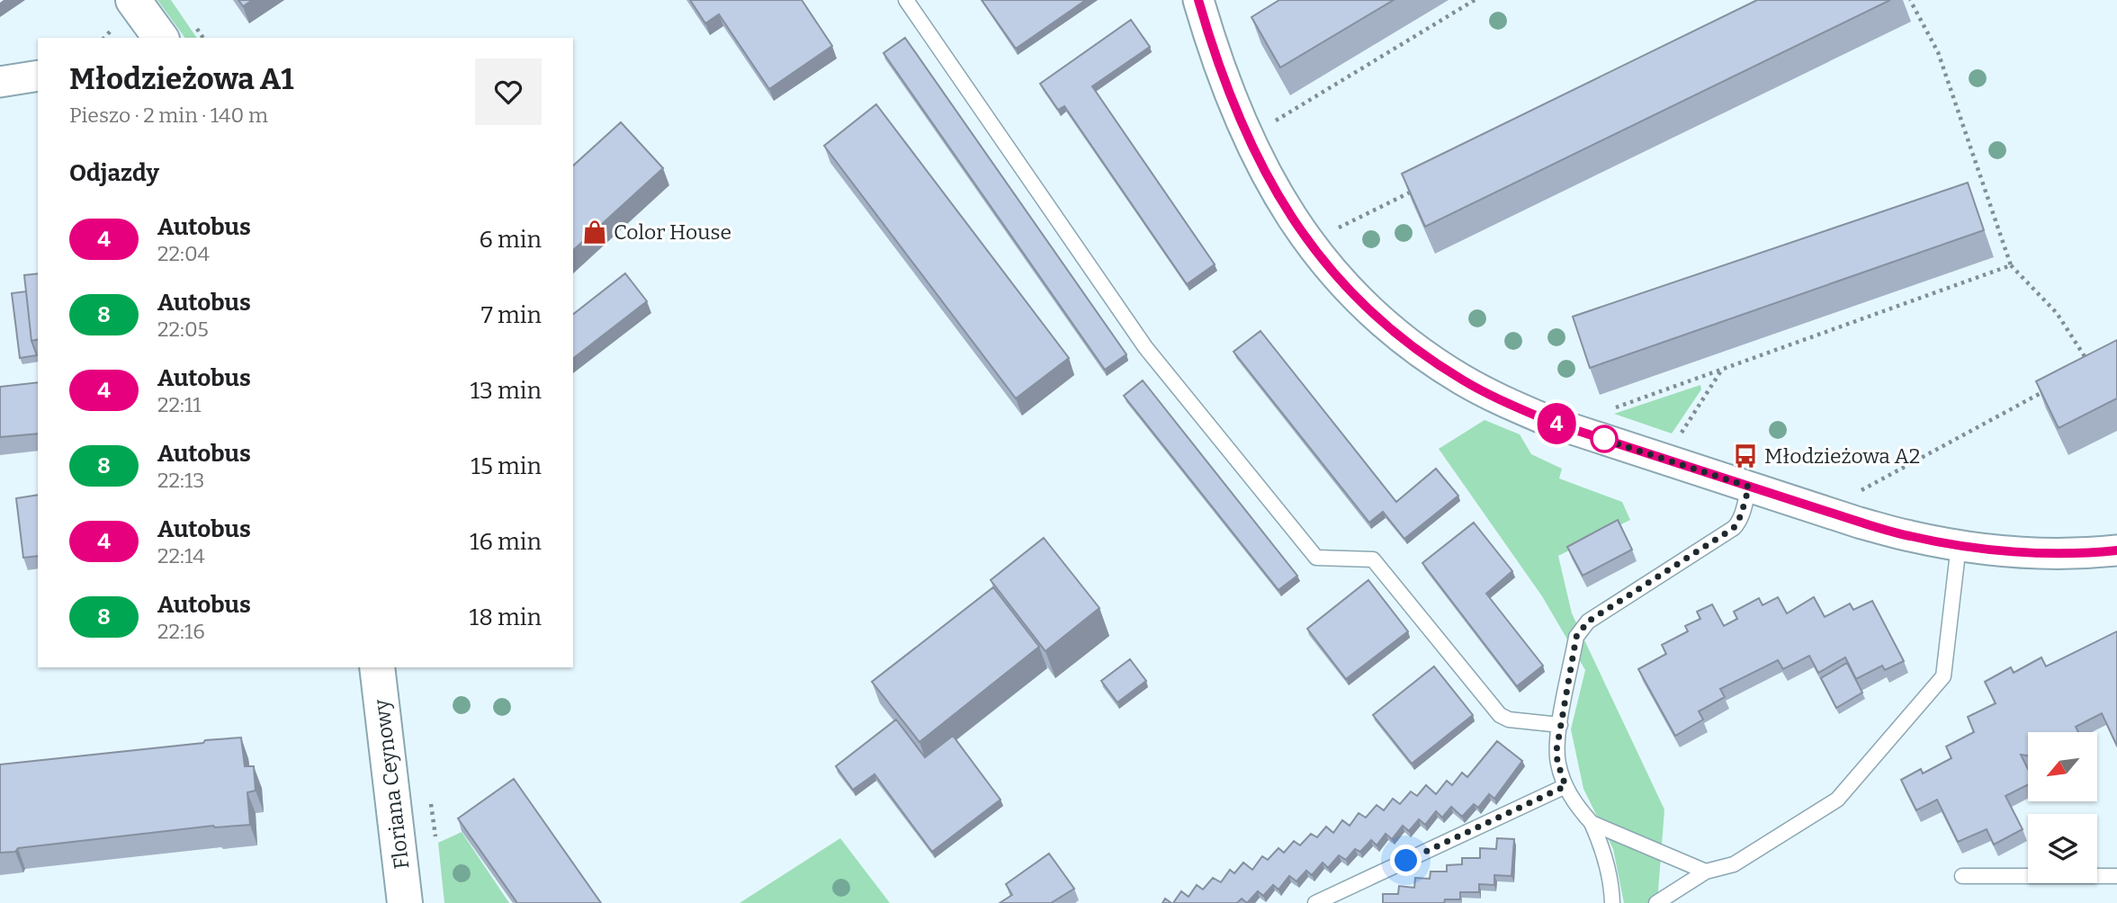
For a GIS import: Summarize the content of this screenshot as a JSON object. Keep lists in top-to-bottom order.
{
  "streets": {
    "street": ["Floriana Ceynowy"]
  },
  "places": {
    "shop": ["Color House"],
    "bus stop": ["Młodzieżowa A2"]
  },
  "lines": ["bus line 4"],
  "north": "bottom left",
  "page": {
    "on_map": "4",
    "heading": [
      ["Młodzieżowa A1", "Pieszo · 2 min · 140 m"],
      "Odjazdy"
    ],
    "list": [
      {
        "mark": "4",
        "name": "Autobus",
        "note": "22:04",
        "value": "6 min"
      },
      {
        "mark": "8",
        "name": "Autobus",
        "note": "22:05",
        "value": "7 min"
      },
      {
        "mark": "4",
        "name": "Autobus",
        "note": "22:11",
        "value": "13 min"
      },
      {
        "mark": "8",
        "name": "Autobus",
        "note": "22:13",
        "value": "15 min"
      },
      {
        "mark": "4",
        "name": "Autobus",
        "note": "22:14",
        "value": "16 min"
      },
      {
        "mark": "8",
        "name": "Autobus",
        "note": "22:16",
        "value": "18 min"
      }
    ]
  }
}
